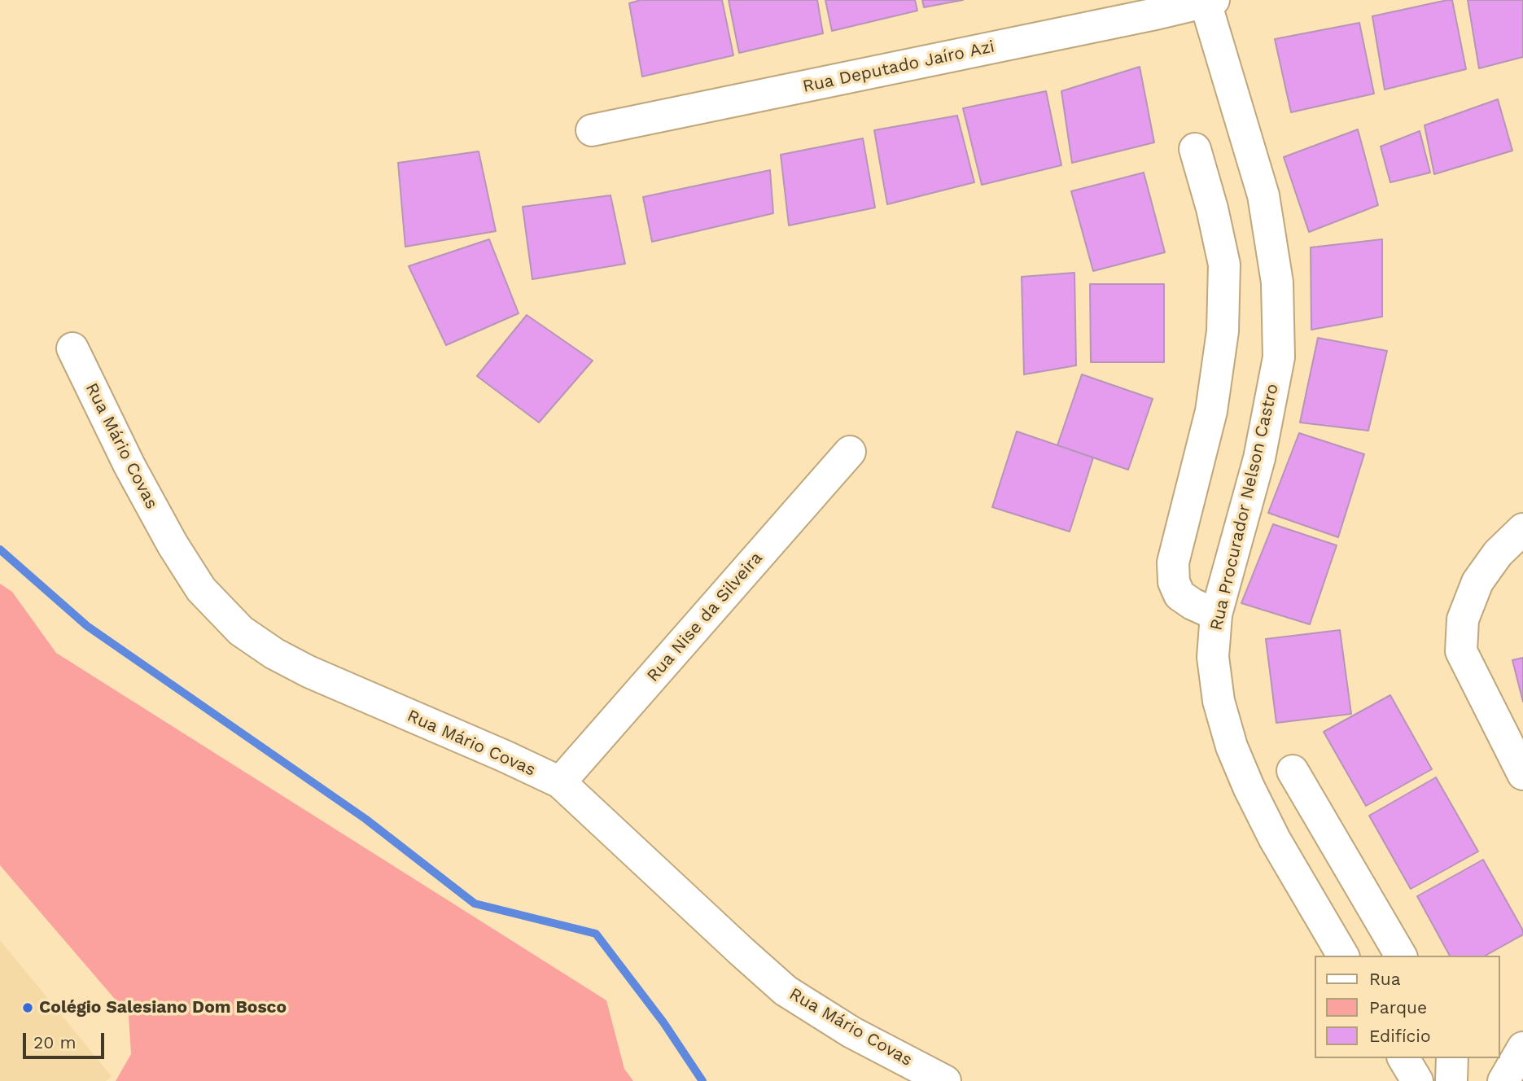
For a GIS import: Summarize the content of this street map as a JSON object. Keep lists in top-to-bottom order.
{
  "streets": {
    "street": [
      "Rua Deputado Jaíro Azi",
      "Rua Mário Covas",
      "Rua Procurador Nelson Castro",
      "Rua Nise da Silveira"
    ]
  },
  "crossings": [
    ["Rua Deputado Jaíro Azi", "Rua Procurador Nelson Castro"],
    ["Rua Mário Covas", "Rua Nise da Silveira"]
  ],
  "places": ["Colégio Salesiano Dom Bosco"],
  "legend": ["Rua", "Parque", "Edifício"],
  "scale_bar": "20 m"
}
